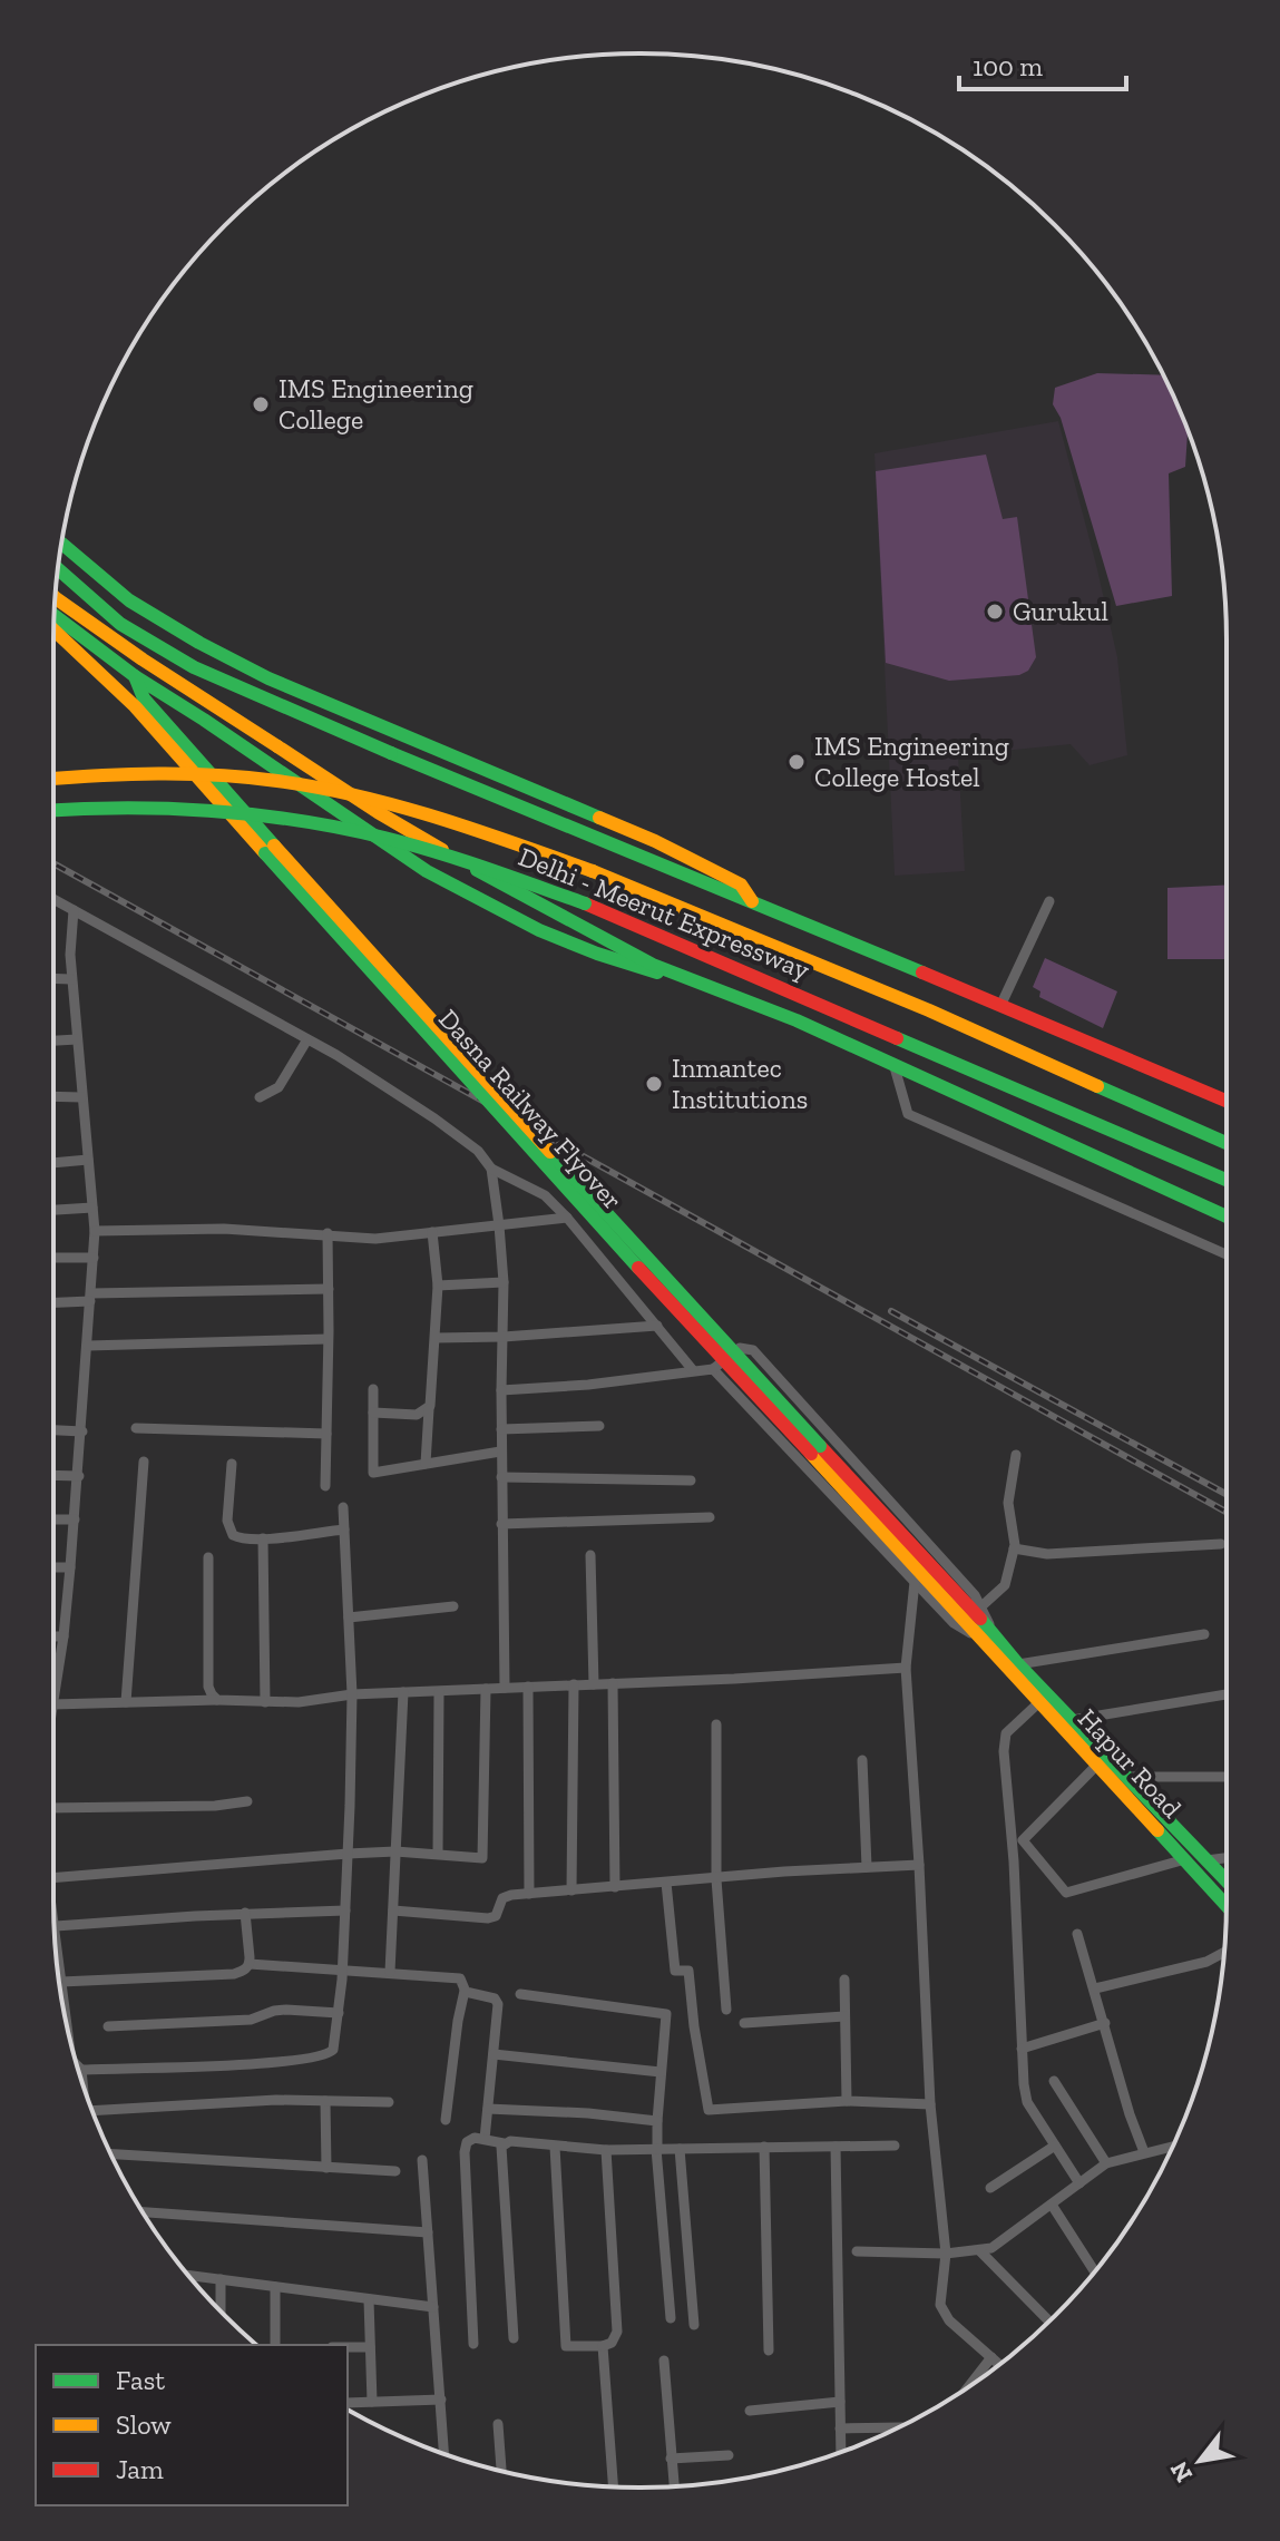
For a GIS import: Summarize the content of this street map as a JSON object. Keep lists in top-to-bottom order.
{
  "streets": {
    "main road": ["Delhi - Meerut Expressway", "Dasna Railway Flyover", "Hapur Road"]
  },
  "crossings": [
    ["Dasna Railway Flyover", "Hapur Road"]
  ],
  "places": [
    "IMS Engineering College",
    "Gurukul",
    "IMS Engineering College Hostel",
    "Inmantec Institutions"
  ],
  "legend": ["Fast", "Slow", "Jam"],
  "scale_bar": "100 m",
  "north": "bottom left"
}
